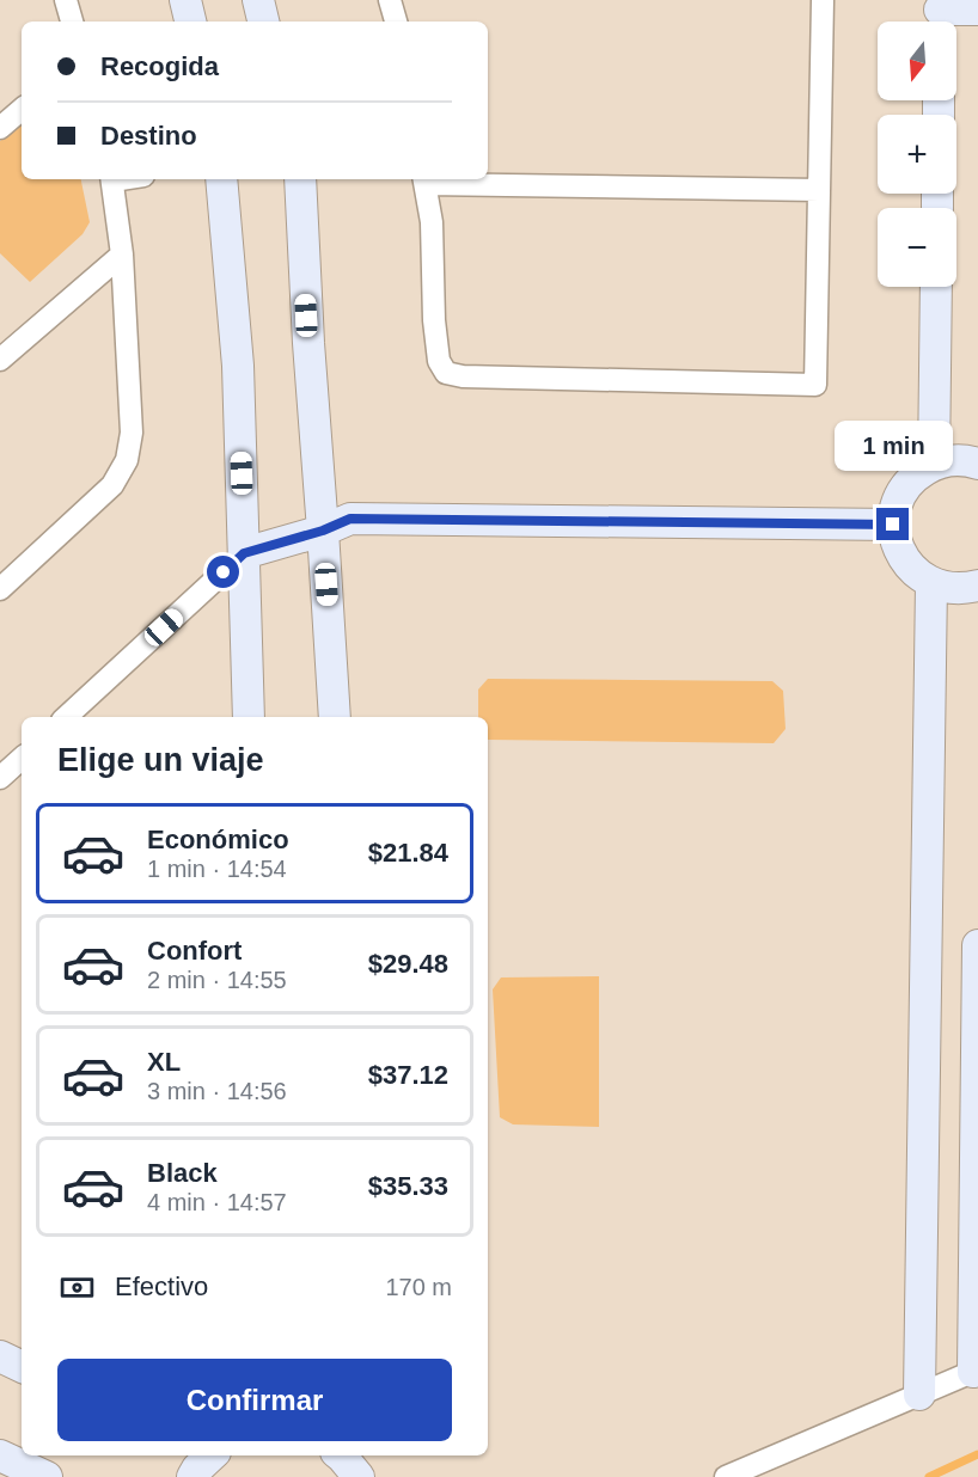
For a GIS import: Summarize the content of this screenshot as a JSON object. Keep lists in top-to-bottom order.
{
  "north": "bottom",
  "page": {
    "map_buttons": ["+", "−"],
    "banner": ["Recogida", "Destino"],
    "bubble": "1 min",
    "heading": "Elige un viaje",
    "list": [
      {
        "name": "Económico",
        "note": "1 min · 14:54",
        "value": "$21.84"
      },
      {
        "name": "Confort",
        "note": "2 min · 14:55",
        "value": "$29.48"
      },
      {
        "name": "XL",
        "note": "3 min · 14:56",
        "value": "$37.12"
      },
      {
        "name": "Black",
        "note": "4 min · 14:57",
        "value": "$35.33"
      }
    ],
    "pay": ["Efectivo", "170 m"],
    "buttons": "Confirmar"
  }
}
